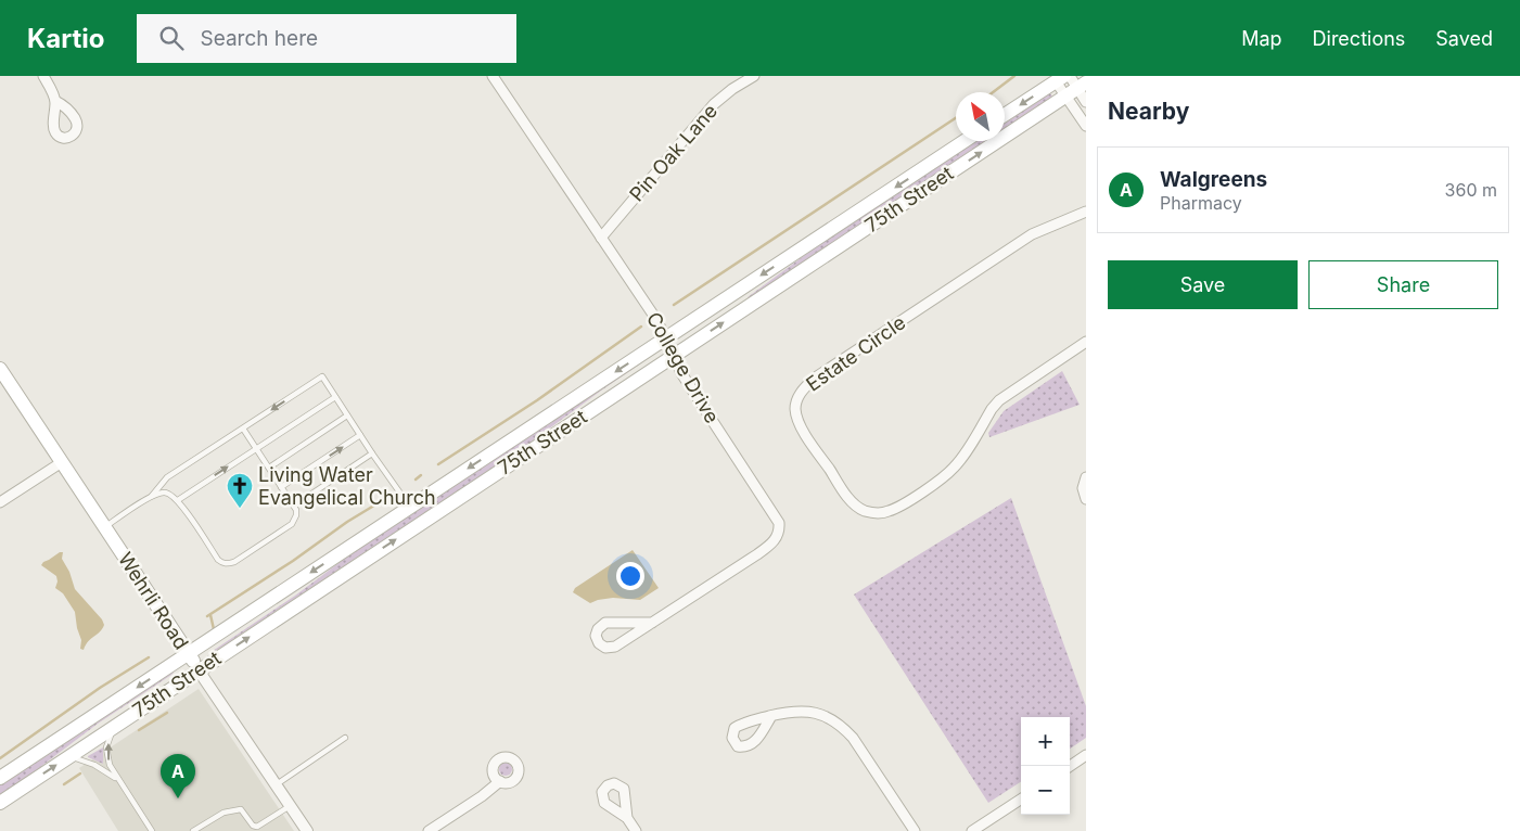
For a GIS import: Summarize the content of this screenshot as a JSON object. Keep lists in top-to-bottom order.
{
  "streets": {
    "main road": ["75th Street", "Wehrli Road"],
    "street": ["Pin Oak Lane", "Estate Circle", "College Drive"]
  },
  "crossings": [
    ["Pin Oak Lane", "College Drive"],
    ["75th Street", "College Drive"],
    ["75th Street", "Wehrli Road"]
  ],
  "places": {
    "church": ["Living Water Evangelical Church"]
  },
  "north": "top left",
  "page": {
    "header": "Kartio",
    "search": "Search here",
    "nav": ["Map", "Directions", "Saved"],
    "heading": "Nearby",
    "list": [
      {
        "mark": "A",
        "name": "Walgreens",
        "note": "Pharmacy",
        "value": "360 m"
      }
    ],
    "buttons": ["Save", "Share"],
    "map_buttons": ["+", "−"],
    "pins": "A"
  }
}
